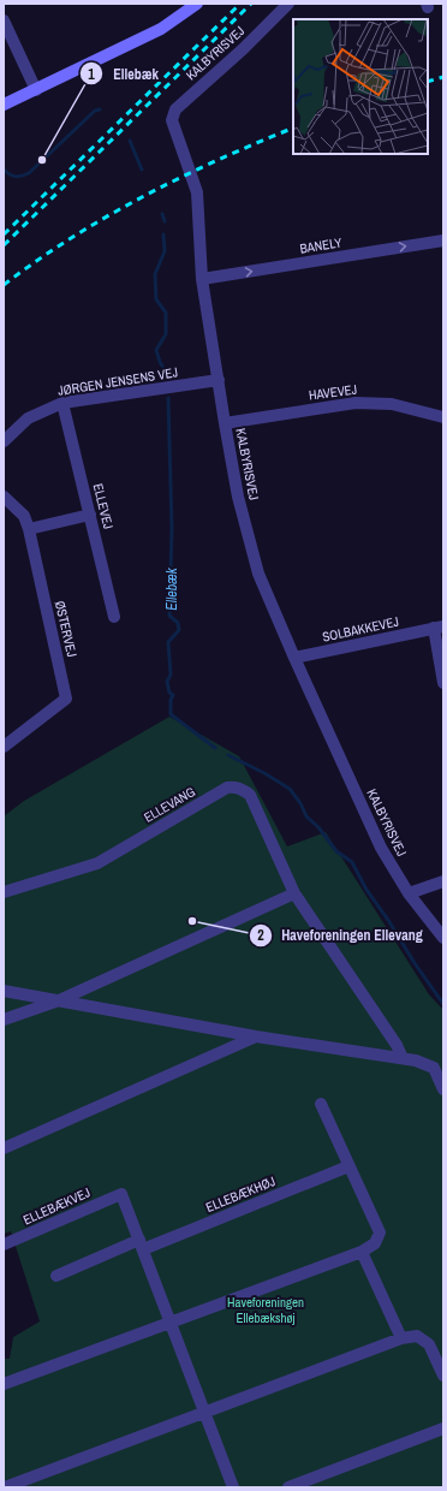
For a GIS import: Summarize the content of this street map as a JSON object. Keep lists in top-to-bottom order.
{
  "streets": {
    "street": [
      "KALBYRISVEJ",
      "BANELY",
      "JØRGEN JENSENS VEJ",
      "HAVEVEJ",
      "ELLEVEJ",
      "ØSTERVEJ",
      "SOLBAKKEVEJ",
      "ELLEVANG",
      "ELLEBÆKHØJ",
      "ELLEBÆKVEJ"
    ]
  },
  "crossings": [
    ["KALBYRISVEJ", "BANELY"],
    ["KALBYRISVEJ", "JØRGEN JENSENS VEJ"],
    ["KALBYRISVEJ", "HAVEVEJ"],
    ["KALBYRISVEJ", "SOLBAKKEVEJ"],
    ["JØRGEN JENSENS VEJ", "ELLEVEJ"],
    ["ELLEBÆKHØJ", "ELLEBÆKVEJ"]
  ],
  "one_way": ["BANELY"],
  "water": ["Ellebæk"],
  "parks": ["Haveforeningen Ellebækshøj"],
  "places": ["Ellebæk", "Haveforeningen Ellevang"]
}
